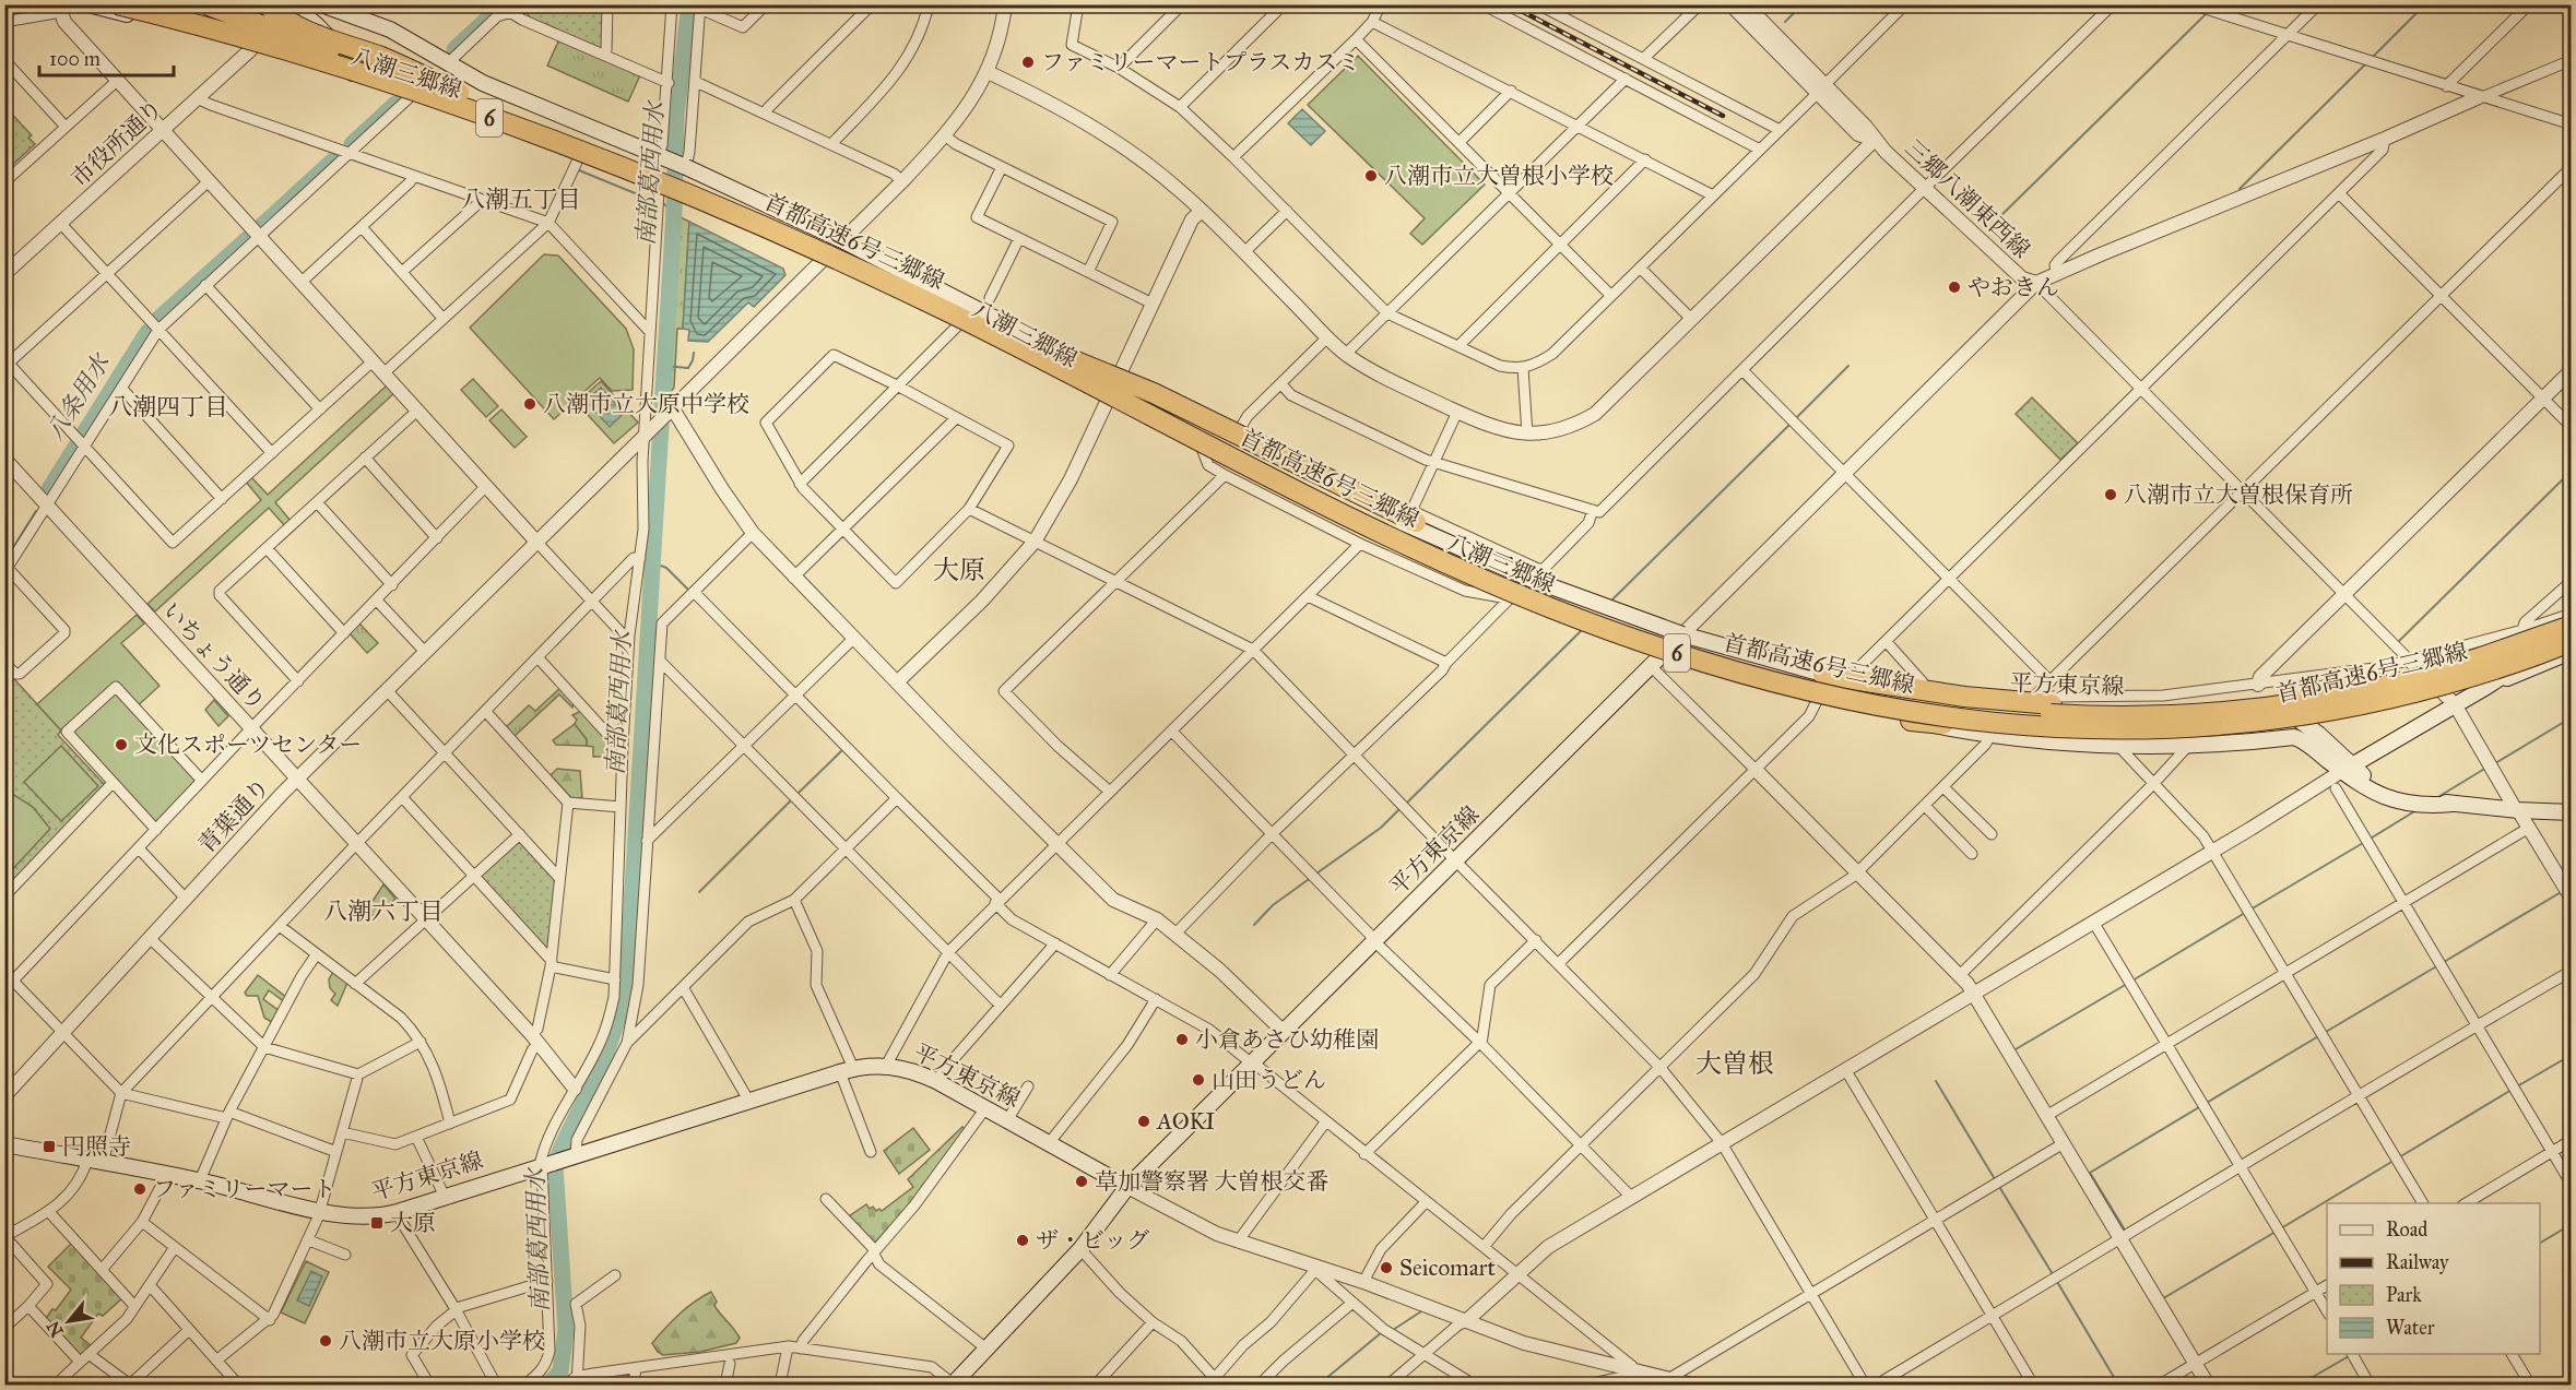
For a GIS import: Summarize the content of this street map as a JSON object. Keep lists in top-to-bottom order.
{
  "streets": {
    "highway": ["6", "首都高速6号三郷線"],
    "main road": ["八潮三郷線", "平方東京線"],
    "street": [
      "市役所通り",
      "三郷八潮東西線",
      "いちょう通り",
      "青葉通り"
    ]
  },
  "crossings": [
    ["八潮三郷線", "市役所通り"],
    ["八潮三郷線", "平方東京線"],
    ["八潮三郷線", "青葉通り"],
    ["いちょう通り", "青葉通り"]
  ],
  "districts": [
    "八潮五丁目",
    "八潮四丁目",
    "大原",
    "八潮六丁目",
    "大曽根"
  ],
  "water": ["南部葛西用水", "八条用水"],
  "places": {
    "other": [
      "ファミリーマートプラスカスミ",
      "八潮市立大曽根小学校",
      "やおきん",
      "八潮市立大原中学校",
      "八潮市立大曽根保育所",
      "文化スポーツセンター",
      "小倉あさひ幼稚園",
      "山田うどん",
      "AOKI",
      "草加警察署 大曽根交番",
      "ファミリーマート",
      "ザ・ビッグ",
      "Seicomart",
      "八潮市立大原小学校"
    ],
    "transit": ["円照寺", "大原"]
  },
  "legend": [
    "Road",
    "Railway",
    "Park",
    "Water"
  ],
  "scale_bar": "100 m",
  "north": "bottom left"
}
